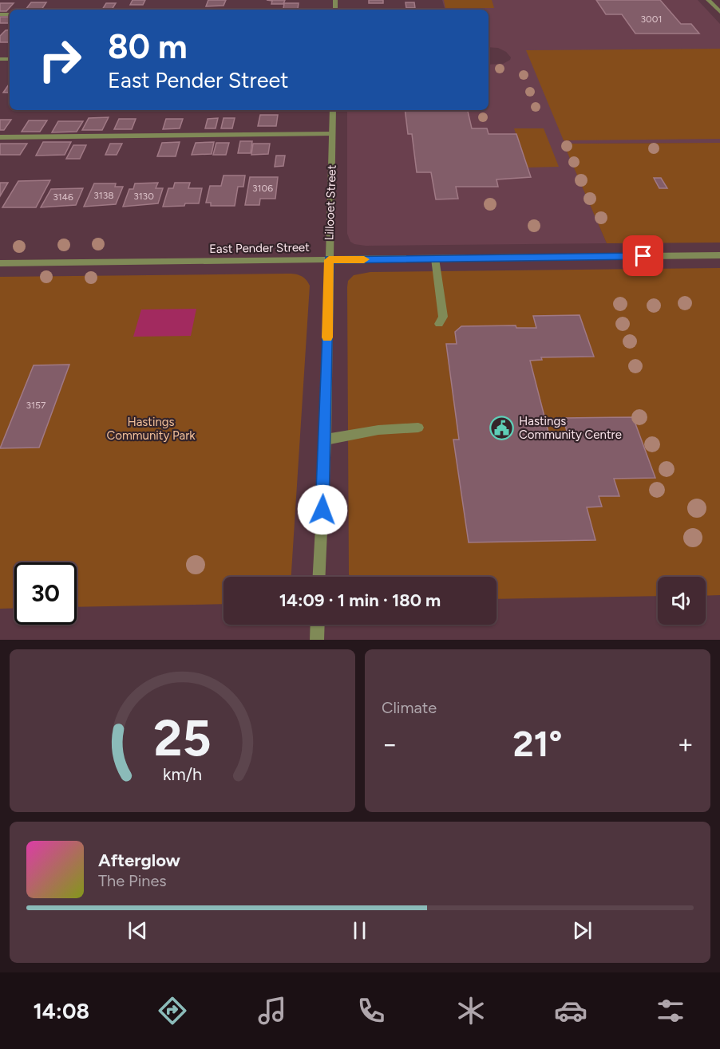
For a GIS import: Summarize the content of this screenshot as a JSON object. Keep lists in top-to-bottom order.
{
  "streets": {
    "street": ["Lillooet Street", "East Pender Street"]
  },
  "crossings": [
    ["Lillooet Street", "East Pender Street"]
  ],
  "parks": ["Hastings Community Park"],
  "places": {
    "public building": ["Hastings Community Centre"]
  },
  "house_numbers": [
    "3001",
    "3106",
    "3138",
    "3130",
    "3146",
    "3157"
  ],
  "page": {
    "turn": ["80 m", "East Pender Street"],
    "limit": "30",
    "trip": "14:09 · 1 min · 180 m",
    "tile": "Climate",
    "heat": ["−", "21°", "+"],
    "song": ["Afterglow", "The Pines"],
    "tabs": "14:08",
    "gauge": ["25", "km/h"]
  }
}
